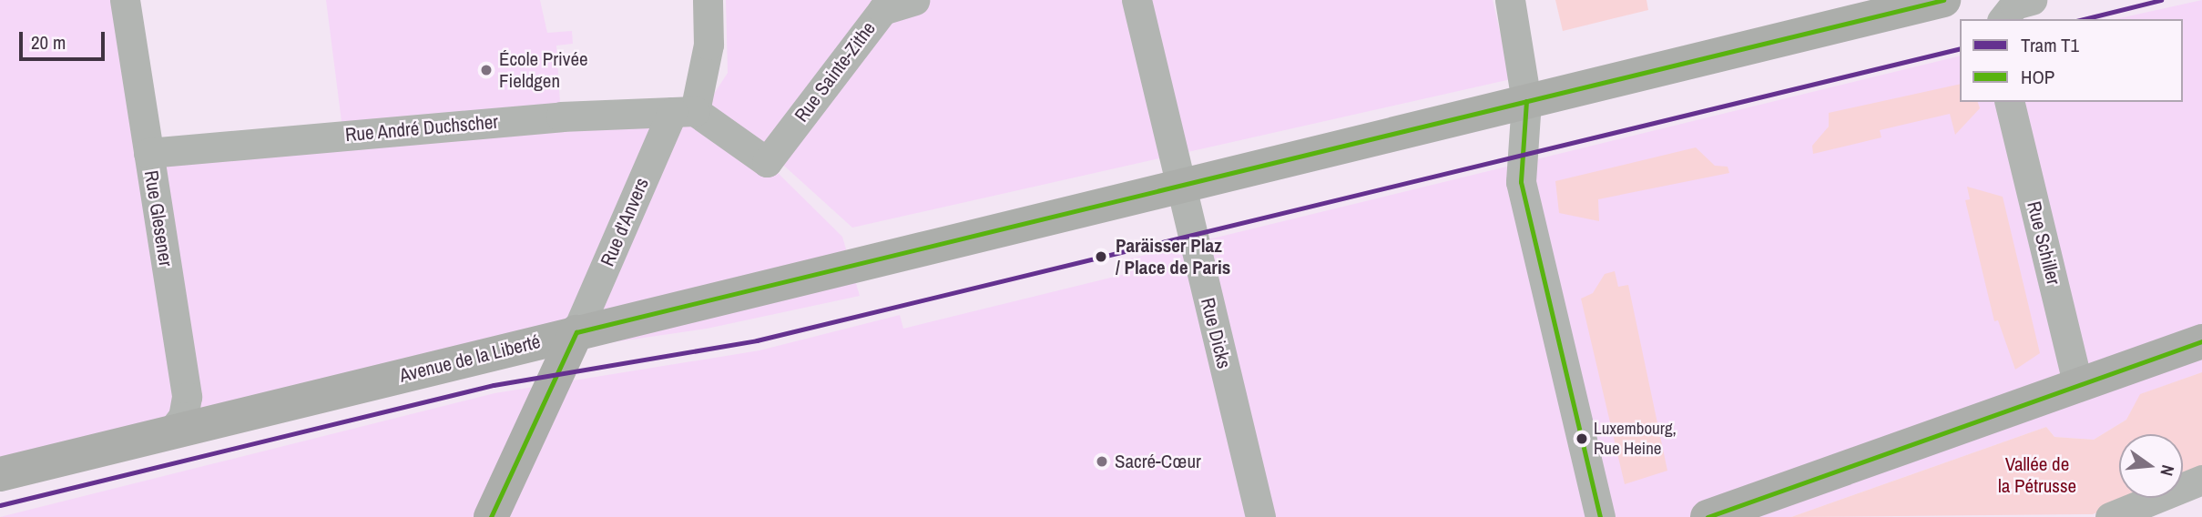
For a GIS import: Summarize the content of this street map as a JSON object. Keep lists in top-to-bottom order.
{
  "streets": {
    "main road": ["Avenue de la Liberté"],
    "street": [
      "Rue Sainte-Zithe",
      "Rue André Duchscher",
      "Rue Glesener",
      "Rue d'Anvers",
      "Rue Schiller",
      "Rue Dicks"
    ]
  },
  "crossings": [
    ["Rue Sainte-Zithe", "Rue André Duchscher"],
    ["Rue Sainte-Zithe", "Rue d'Anvers"],
    ["Rue André Duchscher", "Rue Glesener"],
    ["Rue André Duchscher", "Rue d'Anvers"],
    ["Rue Glesener", "Avenue de la Liberté"],
    ["Rue d'Anvers", "Avenue de la Liberté"],
    ["Rue Dicks", "Avenue de la Liberté"]
  ],
  "parks": ["Vallée de la Pétrusse"],
  "places": [
    "École Privée Fieldgen",
    "Paräisser Plaz / Place de Paris",
    "Luxembourg, Rue Heine",
    "Sacré-Cœur"
  ],
  "lines": ["tram line T1", "transit line HOP"],
  "legend": ["Tram T1", "HOP"],
  "scale_bar": "20 m",
  "north": "right"
}
